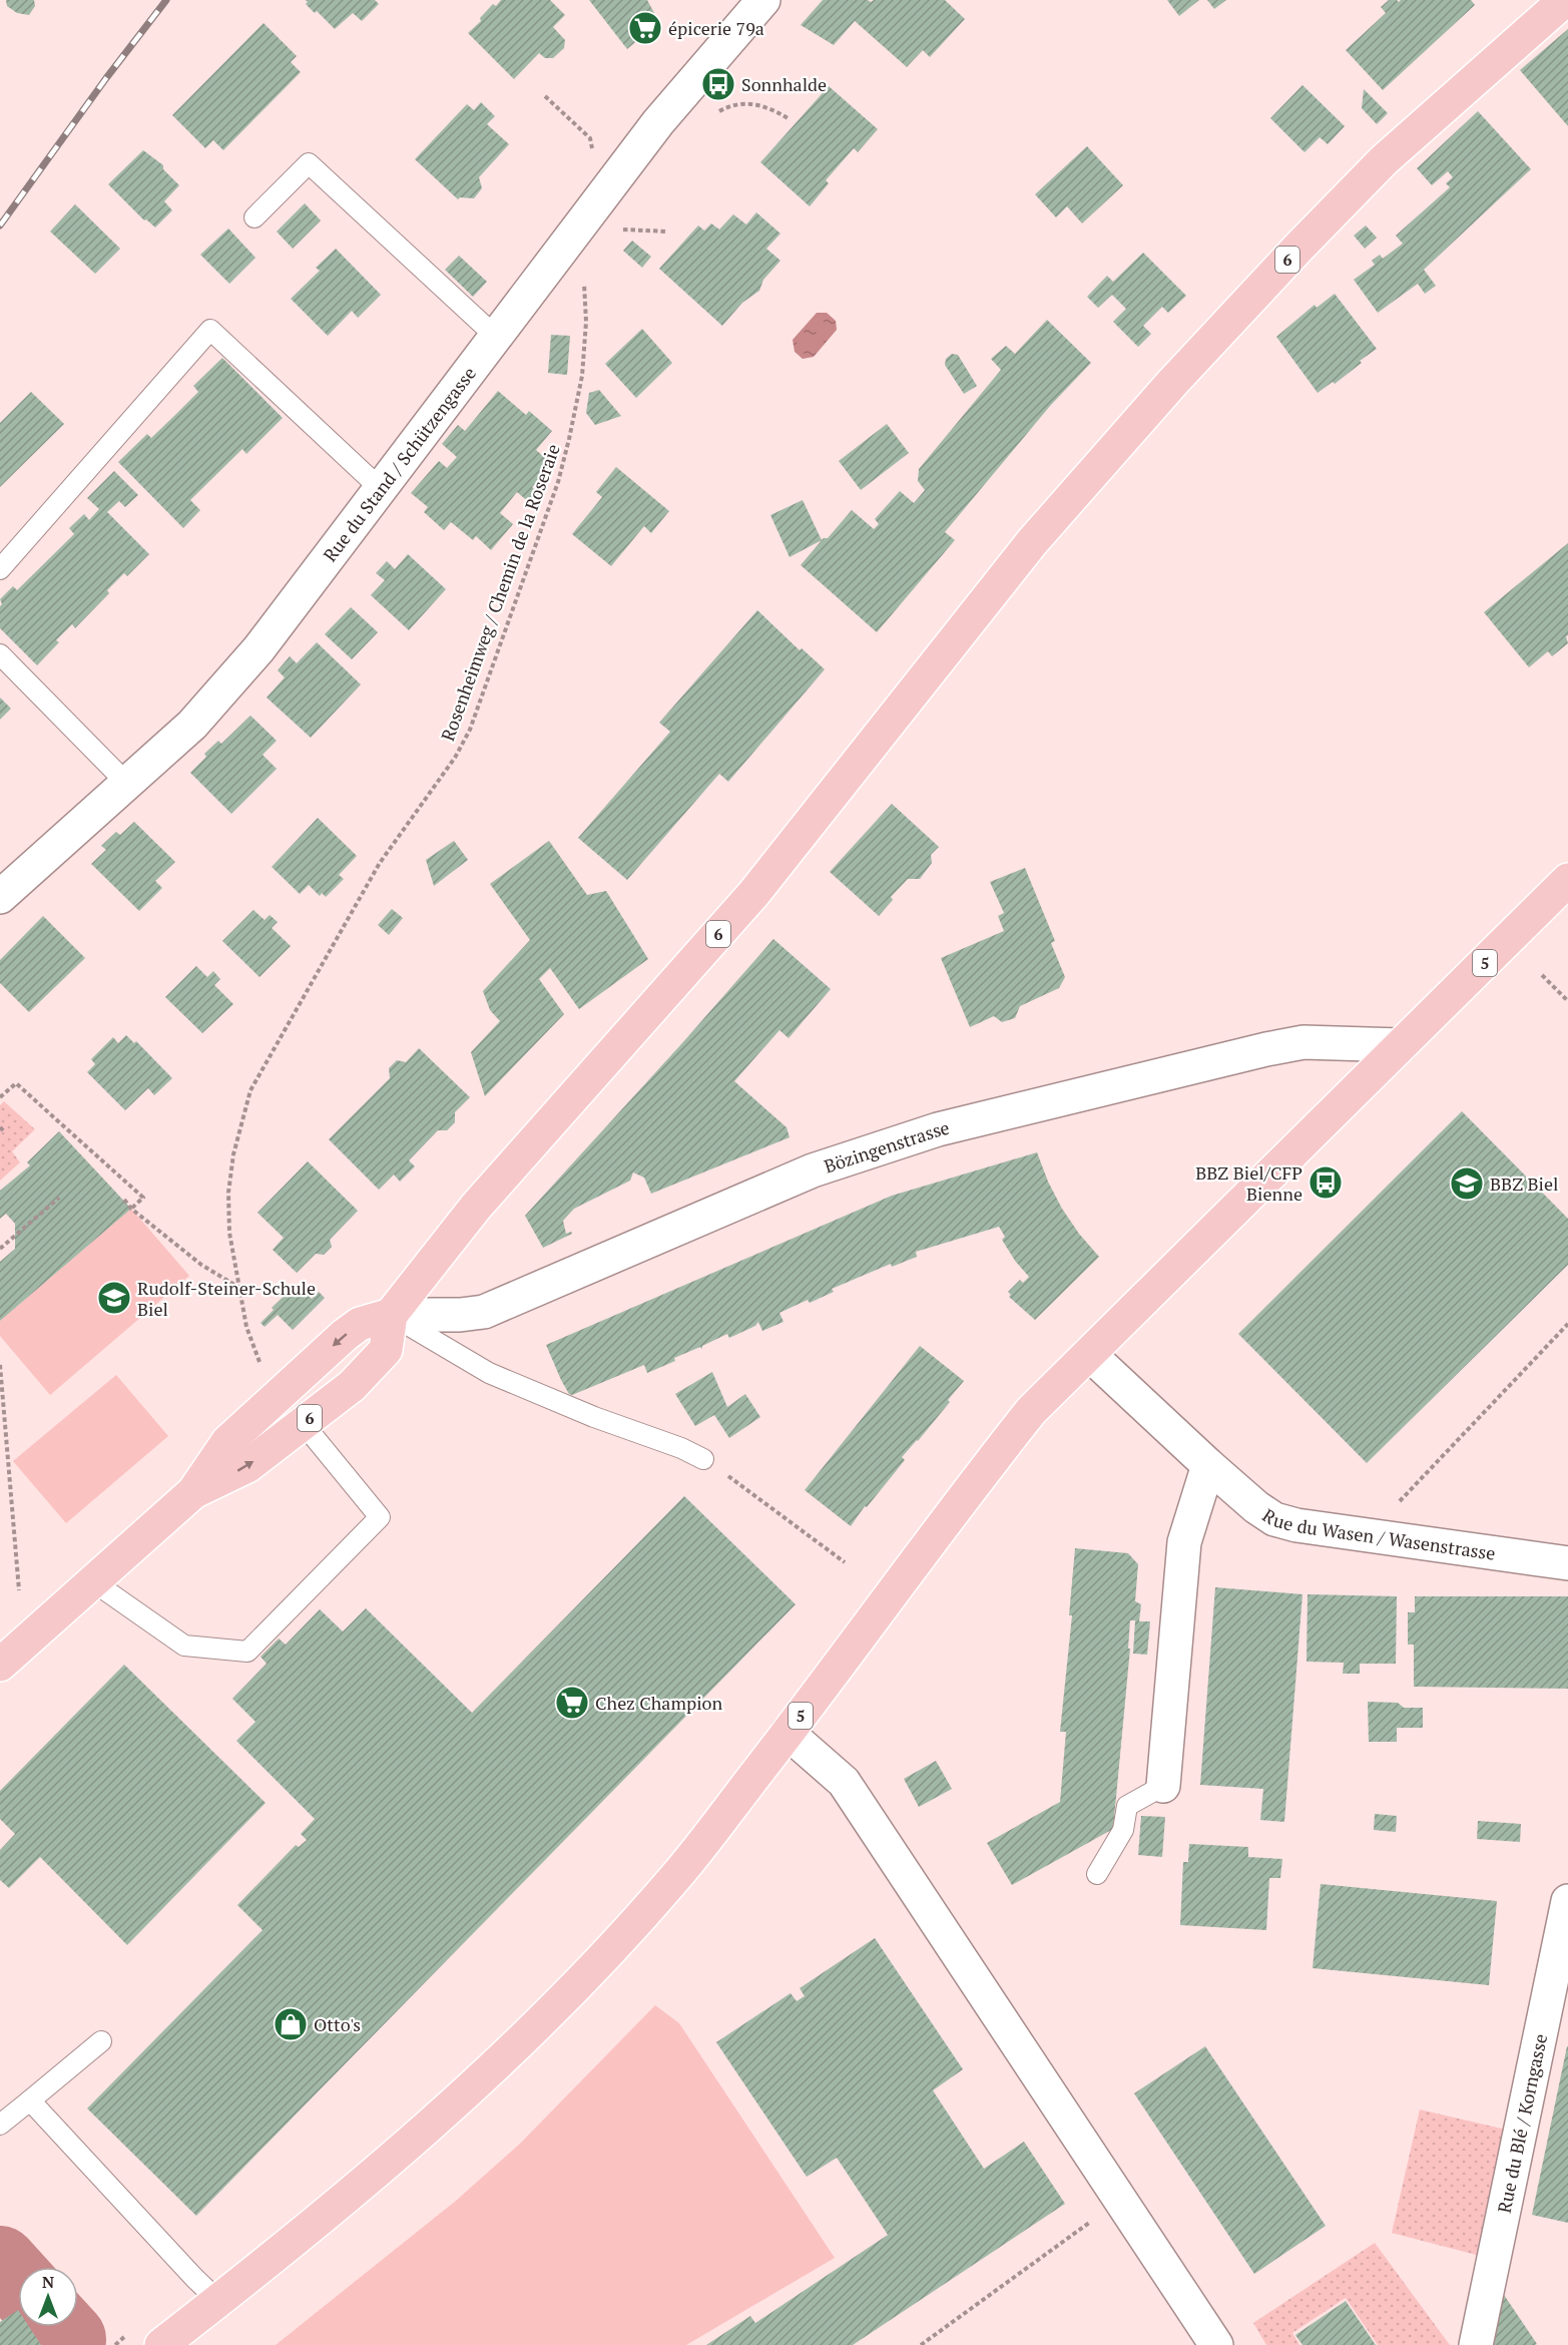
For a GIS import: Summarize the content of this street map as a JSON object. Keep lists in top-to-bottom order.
{
  "streets": {
    "main road": ["6", "5"],
    "street": [
      "Rue du Stand / Schützengasse",
      "Bözingenstrasse",
      "Rue du Wasen / Wasenstrasse",
      "Rue du Blé / Korngasse"
    ],
    "path": ["Rosenheimweg / Chemin de la Roseraie"]
  },
  "crossings": [
    ["6", "Bözingenstrasse"],
    ["Rue du Stand / Schützengasse", "Rosenheimweg / Chemin de la Roseraie"],
    ["5", "Bözingenstrasse"],
    ["5", "Rue du Wasen / Wasenstrasse"]
  ],
  "places": {
    "supermarket": ["épicerie 79a", "Chez Champion"],
    "bus stop": ["Sonnhalde", "BBZ Biel/CFP Bienne"],
    "school or university": ["BBZ Biel", "Rudolf-Steiner-Schule Biel"],
    "shop": ["Otto's"]
  },
  "north": "top"
}
